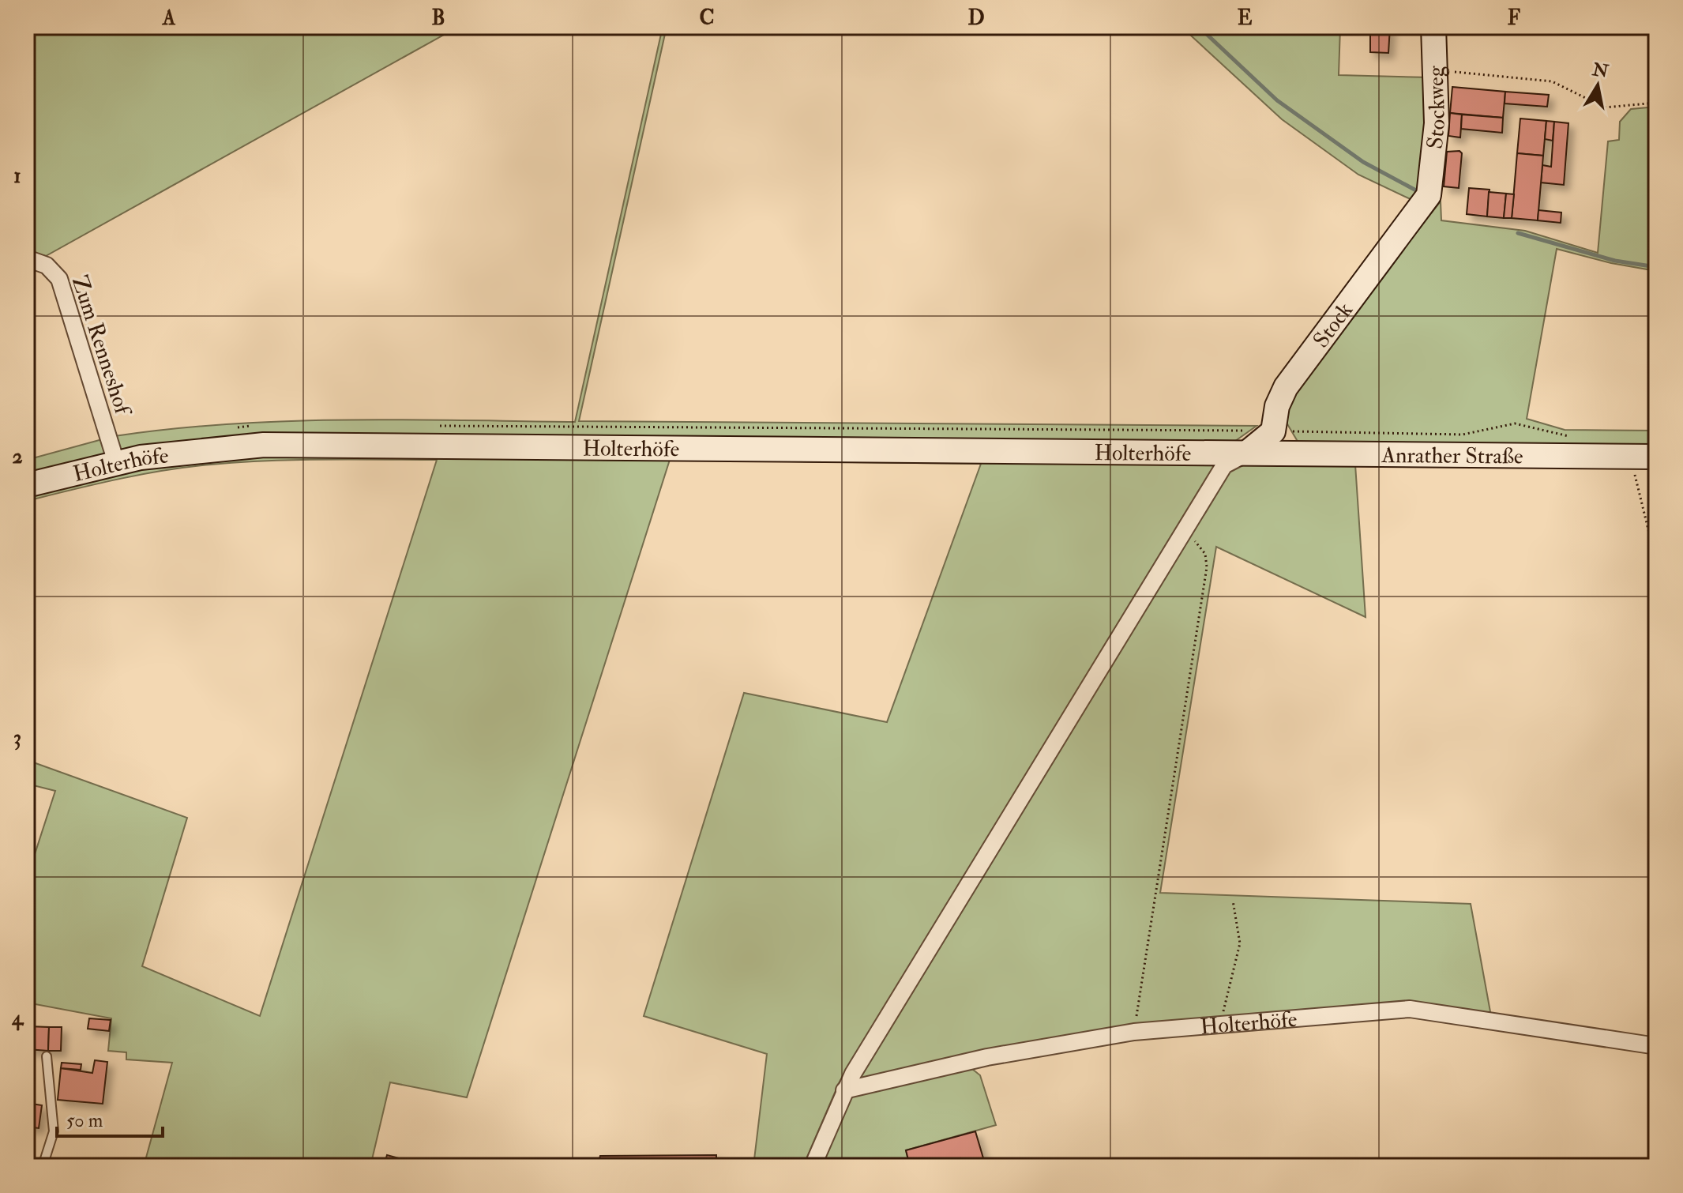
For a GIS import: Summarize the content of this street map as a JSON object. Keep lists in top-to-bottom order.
{
  "streets": {
    "main road": [
      "Stockweg",
      "Stock",
      "Holterhöfe",
      "Anrather Straße"
    ],
    "street": ["Zum Renneshof"]
  },
  "crossings": [
    ["Stockweg", "Stock"],
    ["Stock", "Holterhöfe"],
    ["Stock", "Anrather Straße"],
    ["Zum Renneshof", "Holterhöfe"],
    ["Holterhöfe", "Anrather Straße"]
  ],
  "scale_bar": "50 m",
  "north": "top",
  "grid": {
    "columns": [
      "A",
      "B",
      "C",
      "D",
      "E",
      "F"
    ],
    "rows": [
      "1",
      "2",
      "3",
      "4"
    ]
  }
}
